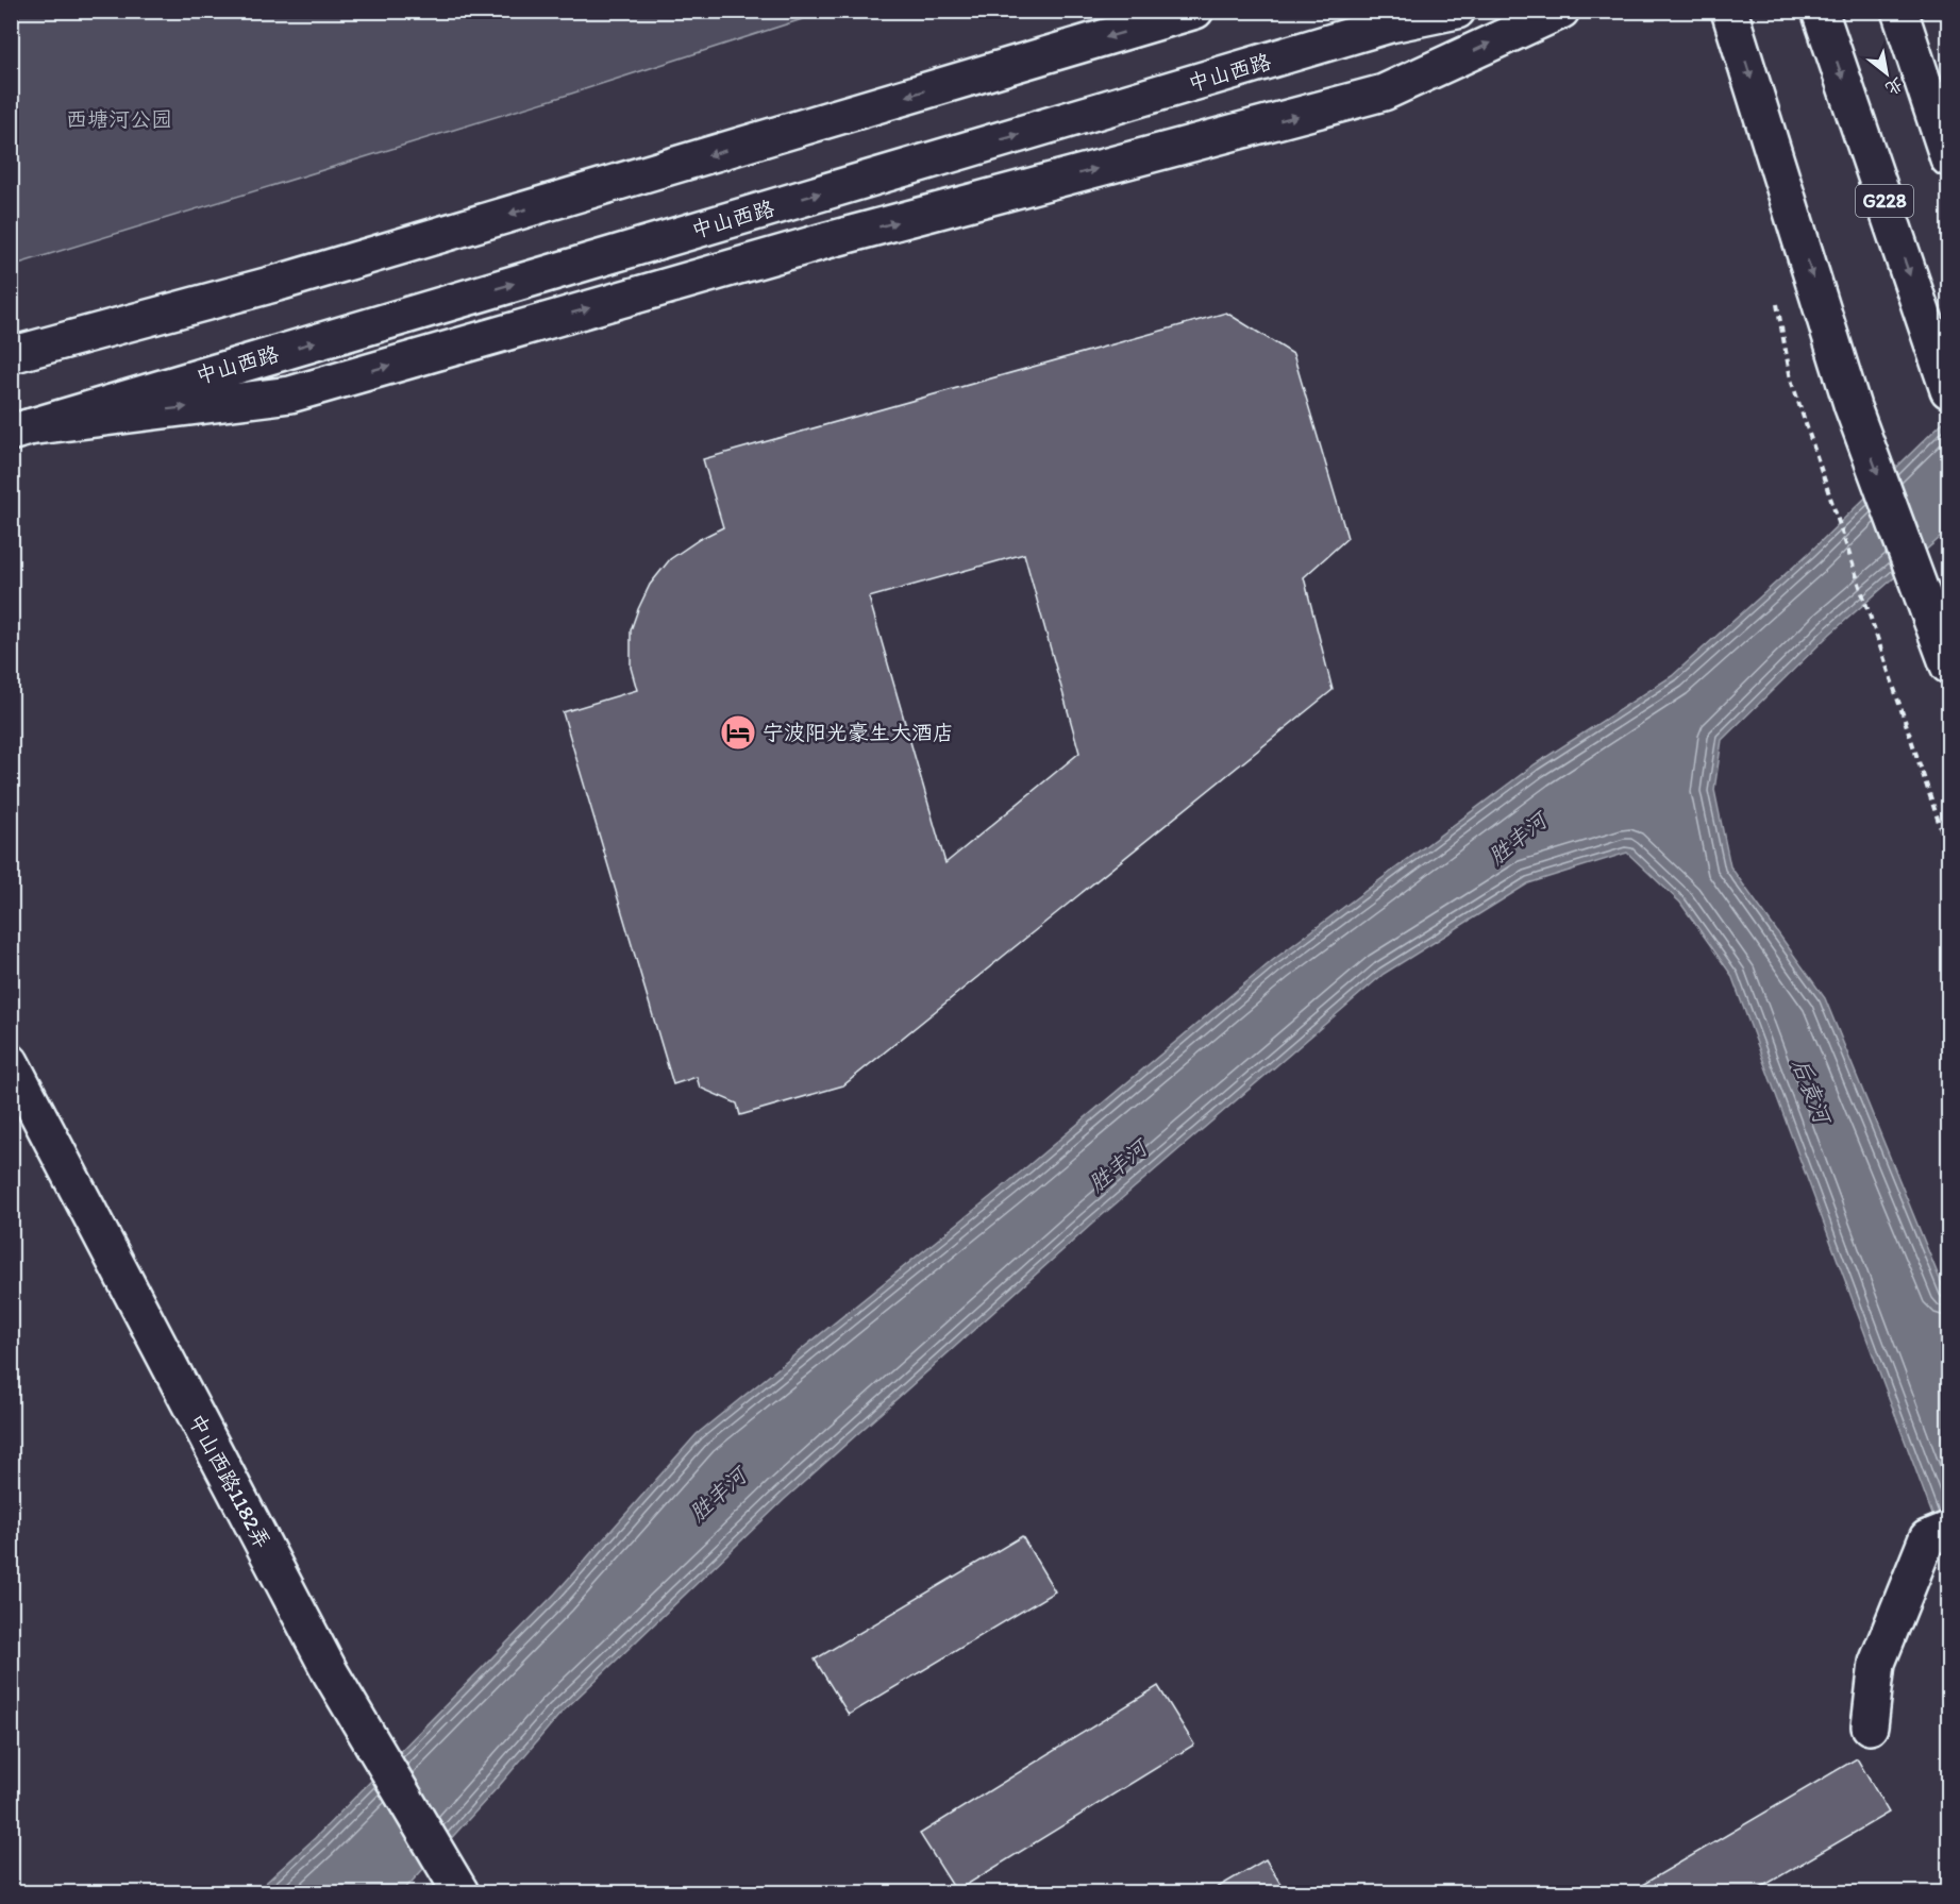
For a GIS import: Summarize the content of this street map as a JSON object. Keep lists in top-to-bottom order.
{
  "streets": {
    "main road": ["中山西路", "G228", "中山西路1182弄"]
  },
  "water": ["胜丰河", "后袁河"],
  "parks": ["西塘河公园"],
  "places": {
    "hotel": ["宁波阳光豪生大酒店"]
  },
  "north": "bottom right"
}
